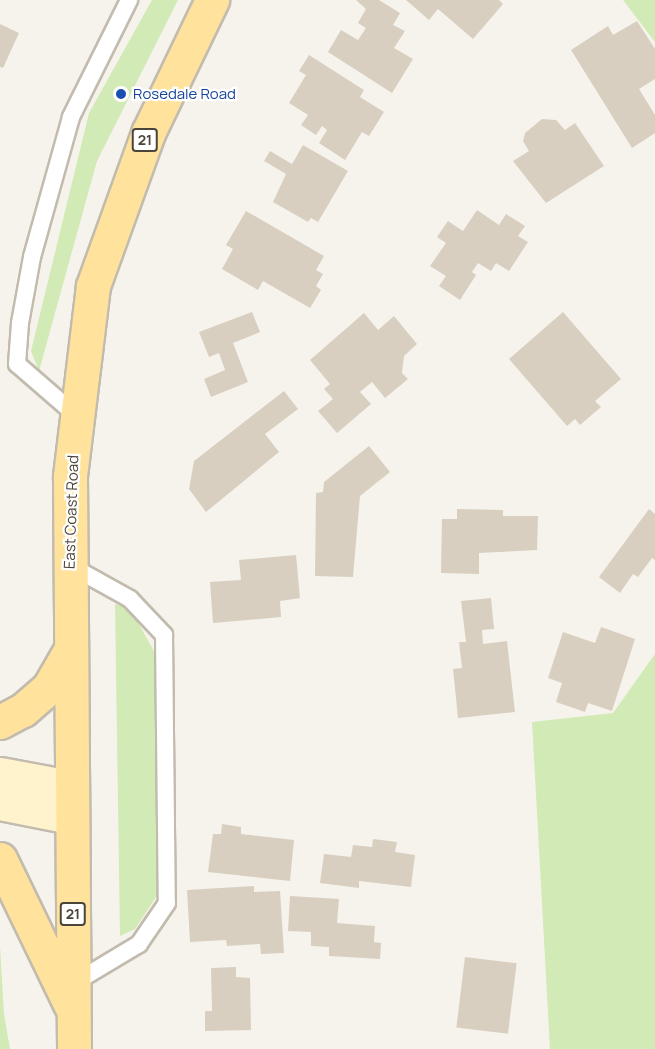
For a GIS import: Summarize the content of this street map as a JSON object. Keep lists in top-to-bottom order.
{
  "streets": {
    "main road": ["21", "East Coast Road"]
  },
  "places": ["Rosedale Road"]
}
